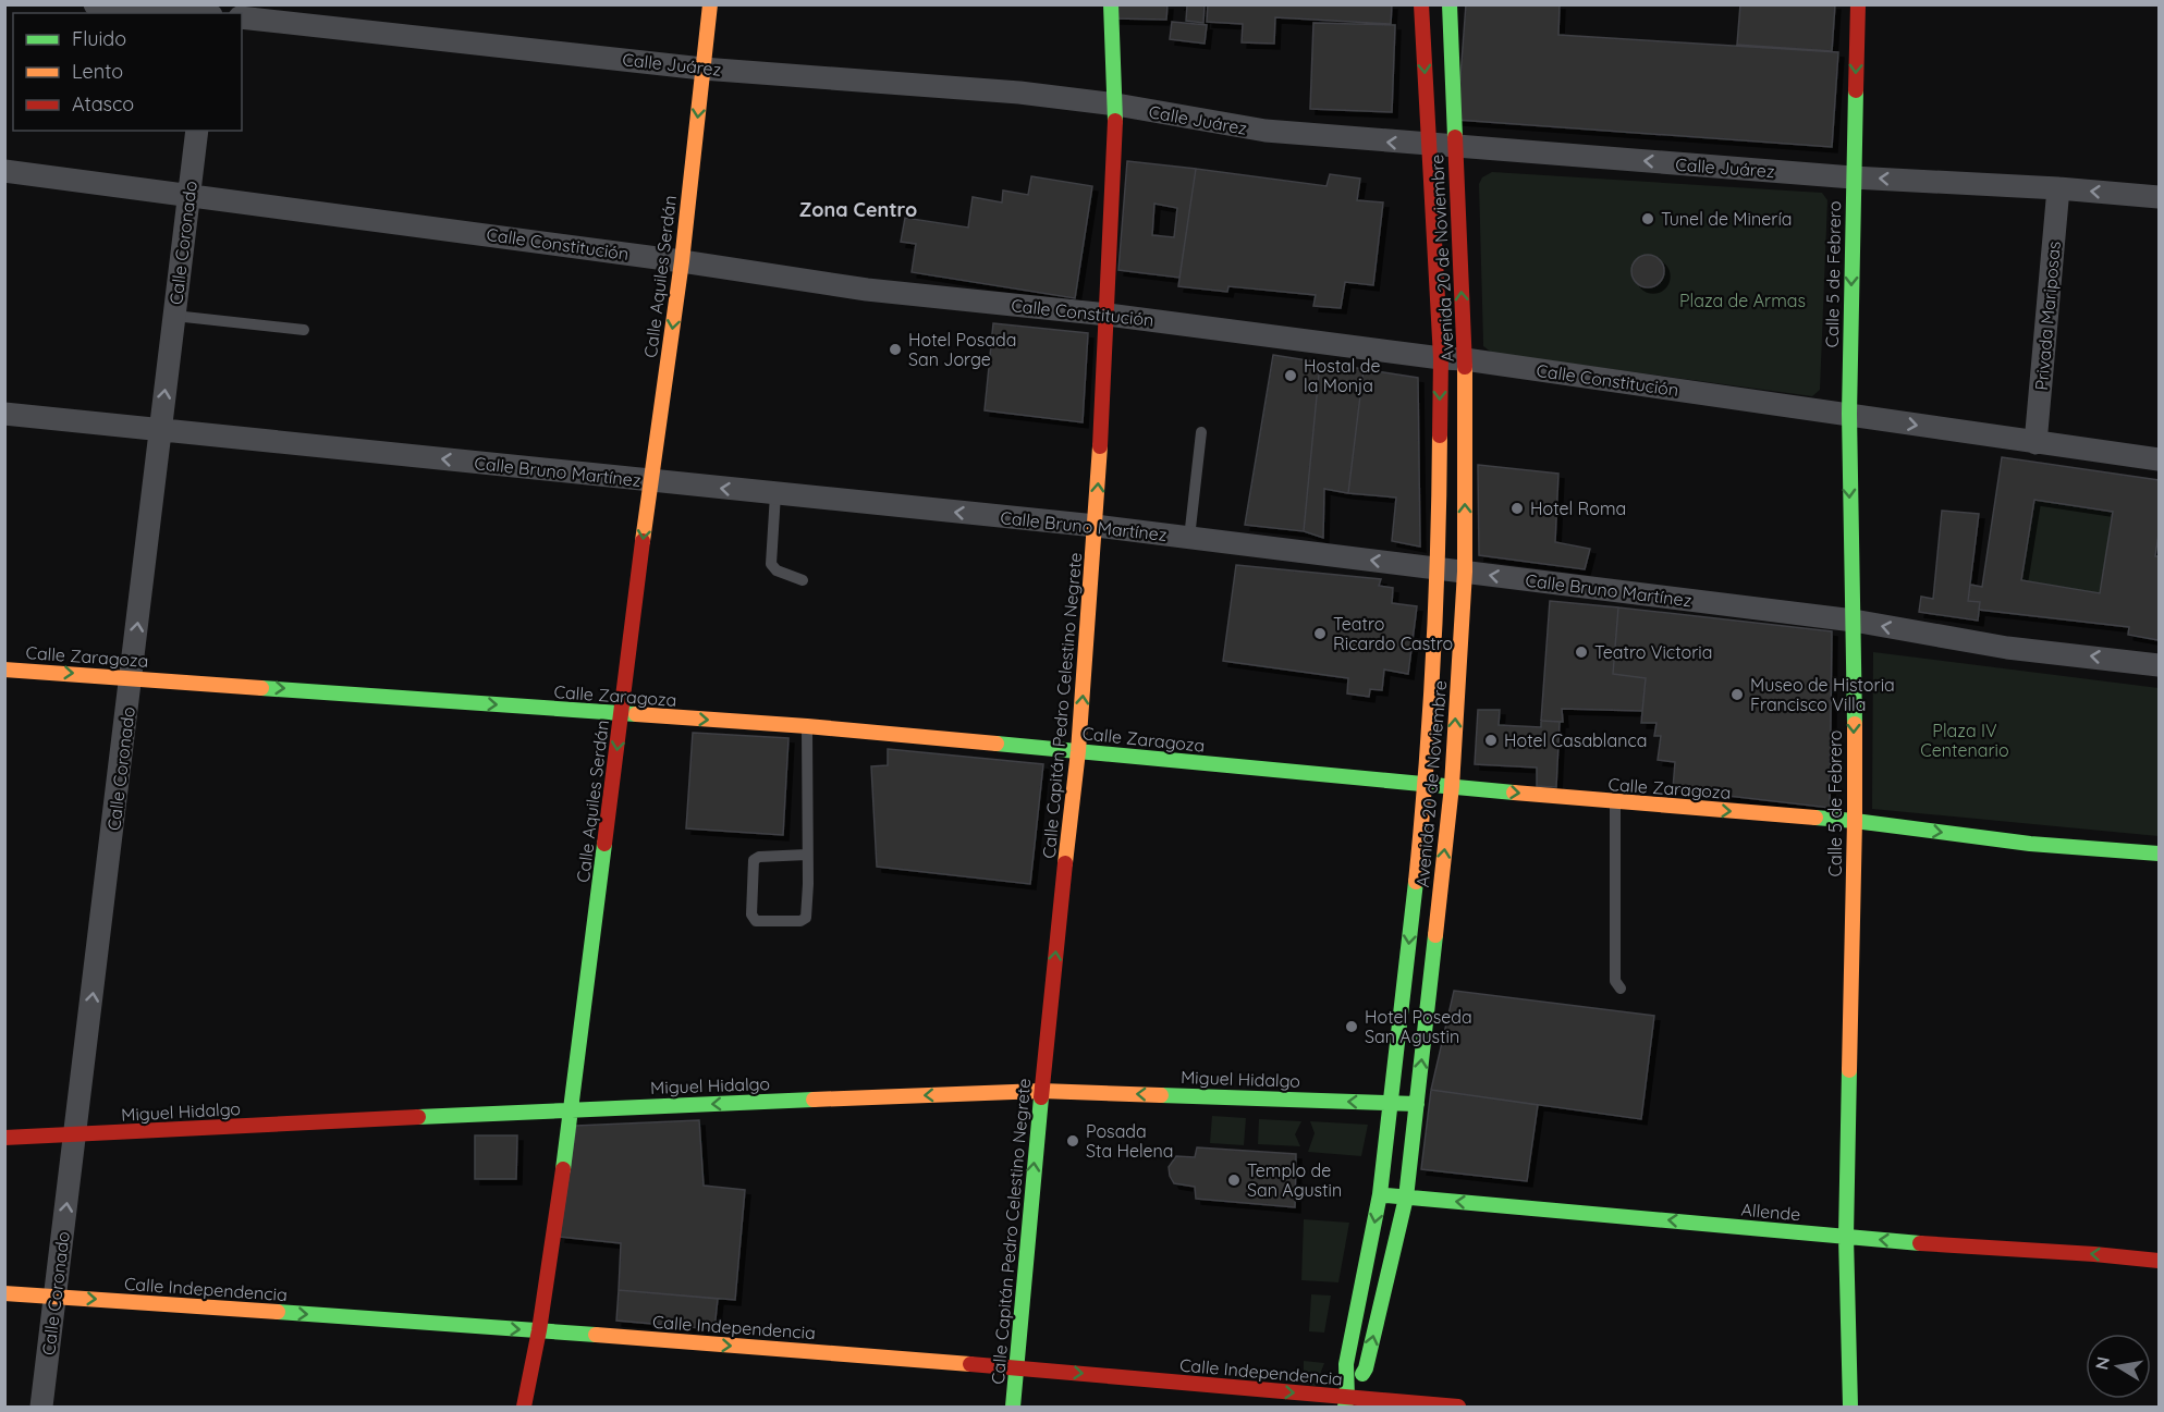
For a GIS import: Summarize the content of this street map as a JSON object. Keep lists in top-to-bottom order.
{
  "streets": {
    "street": [
      "Calle Juárez",
      "Calle Coronado",
      "Calle Constitución",
      "Avenida 20 de Noviembre",
      "Calle 5 de Febrero",
      "Calle Aquiles Serdán",
      "Privada Mariposas",
      "Calle Bruno Martínez",
      "Calle Zaragoza",
      "Calle Capitán Pedro Celestino Negrete",
      "Miguel Hidalgo",
      "Allende",
      "Calle Independencia"
    ]
  },
  "crossings": [
    ["Calle Juárez", "Avenida 20 de Noviembre"],
    ["Calle Juárez", "Calle 5 de Febrero"],
    ["Calle Juárez", "Calle Aquiles Serdán"],
    ["Calle Juárez", "Privada Mariposas"],
    ["Calle Juárez", "Calle Capitán Pedro Celestino Negrete"],
    ["Calle Coronado", "Calle Constitución"],
    ["Calle Coronado", "Calle Bruno Martínez"],
    ["Calle Coronado", "Calle Zaragoza"],
    ["Calle Coronado", "Miguel Hidalgo"],
    ["Calle Coronado", "Calle Independencia"],
    ["Calle Constitución", "Avenida 20 de Noviembre"],
    ["Calle Constitución", "Calle 5 de Febrero"],
    ["Calle Constitución", "Calle Aquiles Serdán"],
    ["Calle Constitución", "Privada Mariposas"],
    ["Calle Constitución", "Calle Capitán Pedro Celestino Negrete"],
    ["Avenida 20 de Noviembre", "Calle Bruno Martínez"],
    ["Avenida 20 de Noviembre", "Calle Zaragoza"],
    ["Avenida 20 de Noviembre", "Miguel Hidalgo"],
    ["Avenida 20 de Noviembre", "Allende"],
    ["Avenida 20 de Noviembre", "Calle Independencia"],
    ["Calle 5 de Febrero", "Calle Bruno Martínez"],
    ["Calle 5 de Febrero", "Calle Zaragoza"],
    ["Calle 5 de Febrero", "Allende"],
    ["Calle Aquiles Serdán", "Calle Bruno Martínez"],
    ["Calle Aquiles Serdán", "Calle Zaragoza"],
    ["Calle Aquiles Serdán", "Miguel Hidalgo"],
    ["Calle Aquiles Serdán", "Calle Independencia"],
    ["Calle Bruno Martínez", "Calle Capitán Pedro Celestino Negrete"],
    ["Calle Zaragoza", "Calle Capitán Pedro Celestino Negrete"],
    ["Calle Capitán Pedro Celestino Negrete", "Miguel Hidalgo"],
    ["Calle Capitán Pedro Celestino Negrete", "Calle Independencia"]
  ],
  "one_way": [
    "Calle Juárez",
    "Calle Coronado",
    "Calle 5 de Febrero",
    "Calle Aquiles Serdán",
    "Calle Bruno Martínez",
    "Calle Zaragoza",
    "Calle Capitán Pedro Celestino Negrete",
    "Miguel Hidalgo",
    "Allende",
    "Calle Independencia"
  ],
  "districts": ["Zona Centro"],
  "parks": ["Plaza de Armas", "Plaza IV Centenario"],
  "places": [
    "Tunel de Minería",
    "Hotel Posada San Jorge",
    "Hostal de la Monja",
    "Hotel Roma",
    "Teatro Ricardo Castro",
    "Teatro Victoria",
    "Museo de Historia Francisco Villa",
    "Hotel Casablanca",
    "Hotel Poseda San Agustin",
    "Posada Sta Helena",
    "Templo de San Agustin"
  ],
  "legend": ["Fluido", "Lento", "Atasco"],
  "north": "left"
}
